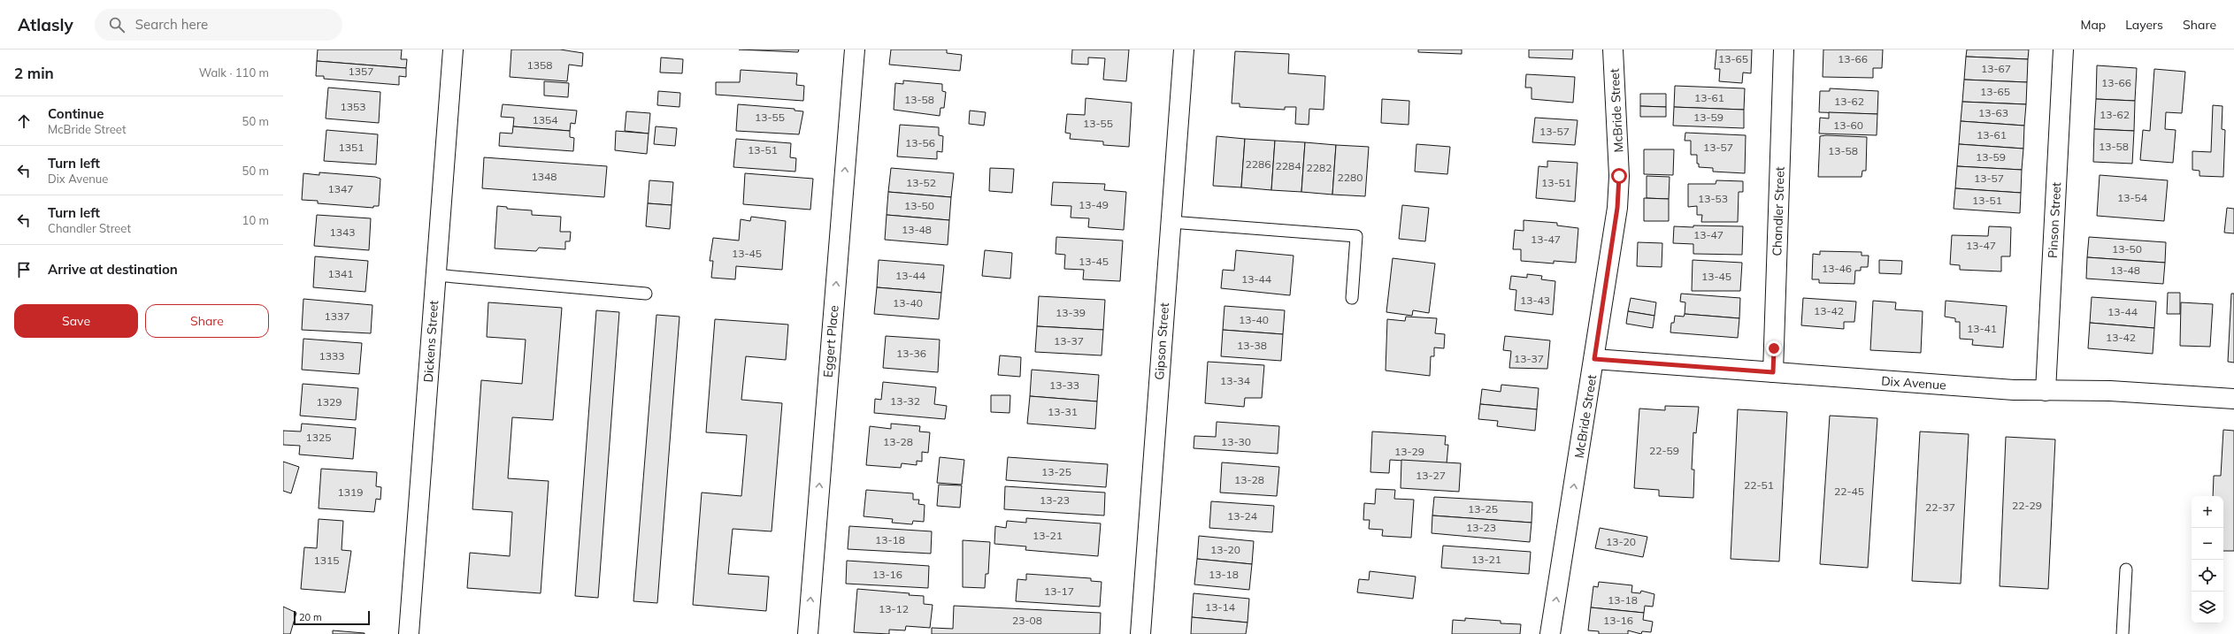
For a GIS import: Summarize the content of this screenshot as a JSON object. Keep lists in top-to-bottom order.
{
  "streets": {
    "street": [
      "McBride Street",
      "Chandler Street",
      "Pinson Street",
      "Dickens Street",
      "Eggert Place",
      "Gipson Street",
      "Dix Avenue"
    ]
  },
  "crossings": [
    ["McBride Street", "Dix Avenue"],
    ["Chandler Street", "Dix Avenue"],
    ["Pinson Street", "Dix Avenue"]
  ],
  "one_way": ["McBride Street", "Eggert Place"],
  "house_numbers": [
    "13-65",
    "13-66",
    "1358",
    "13-67",
    "1357",
    "13-66",
    "13-65",
    "13-61",
    "13-58",
    "13-62",
    "1353",
    "13-63",
    "13-62",
    "13-55",
    "13-59",
    "1354",
    "13-55",
    "13-60",
    "13-57",
    "13-61",
    "13-56",
    "13-58",
    "1351",
    "13-57",
    "13-51",
    "13-58",
    "13-59",
    "2286",
    "2284",
    "2282",
    "1348",
    "2280",
    "13-57",
    "13-52",
    "13-51",
    "1347",
    "13-54",
    "13-53",
    "13-51",
    "13-49",
    "13-50",
    "13-48",
    "1343",
    "13-47",
    "13-47",
    "13-47",
    "13-50",
    "13-45",
    "13-45",
    "13-46",
    "13-48",
    "1341",
    "13-44",
    "13-45",
    "13-44",
    "13-43",
    "13-40",
    "13-42",
    "13-44",
    "13-39",
    "1337",
    "13-40",
    "13-41",
    "13-42",
    "13-37",
    "13-38",
    "13-36",
    "1333",
    "13-37",
    "13-34",
    "13-33",
    "13-32",
    "1329",
    "13-31",
    "1325",
    "13-28",
    "13-30",
    "22-59",
    "13-29",
    "13-25",
    "13-27",
    "13-28",
    "22-51",
    "22-45",
    "1319",
    "13-23",
    "22-29",
    "22-37",
    "13-25",
    "13-24",
    "13-23",
    "13-21",
    "13-18",
    "13-20",
    "13-20",
    "13-21",
    "1315",
    "13-16",
    "13-18",
    "13-17",
    "13-18",
    "13-14",
    "13-12",
    "23-08",
    "13-16"
  ],
  "scale_bar": "20 m",
  "page": {
    "header": "Atlasly",
    "search": "Search here",
    "nav": ["Map", "Layers", "Share"],
    "heading": ["2 min", "Walk · 110 m"],
    "list": [
      ["Continue", "McBride Street", "50 m"],
      ["Turn left", "Dix Avenue", "50 m"],
      ["Turn left", "Chandler Street", "10 m"],
      "Arrive at destination"
    ],
    "buttons": ["Save", "Share"],
    "map_buttons": ["+", "−"],
    "scale": "20 m"
  }
}
